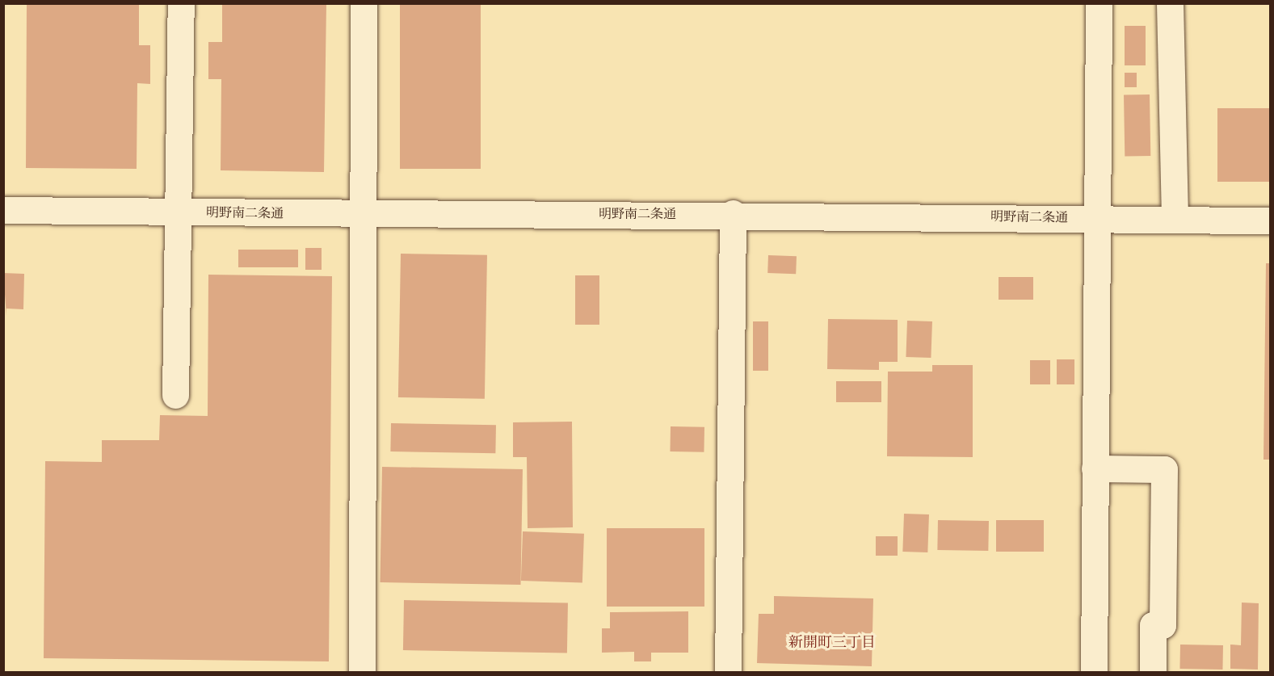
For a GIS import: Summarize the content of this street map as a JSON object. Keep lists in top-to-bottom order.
{
  "streets": {
    "street": ["明野南二条通"]
  },
  "districts": ["新開町三丁目"]
}
